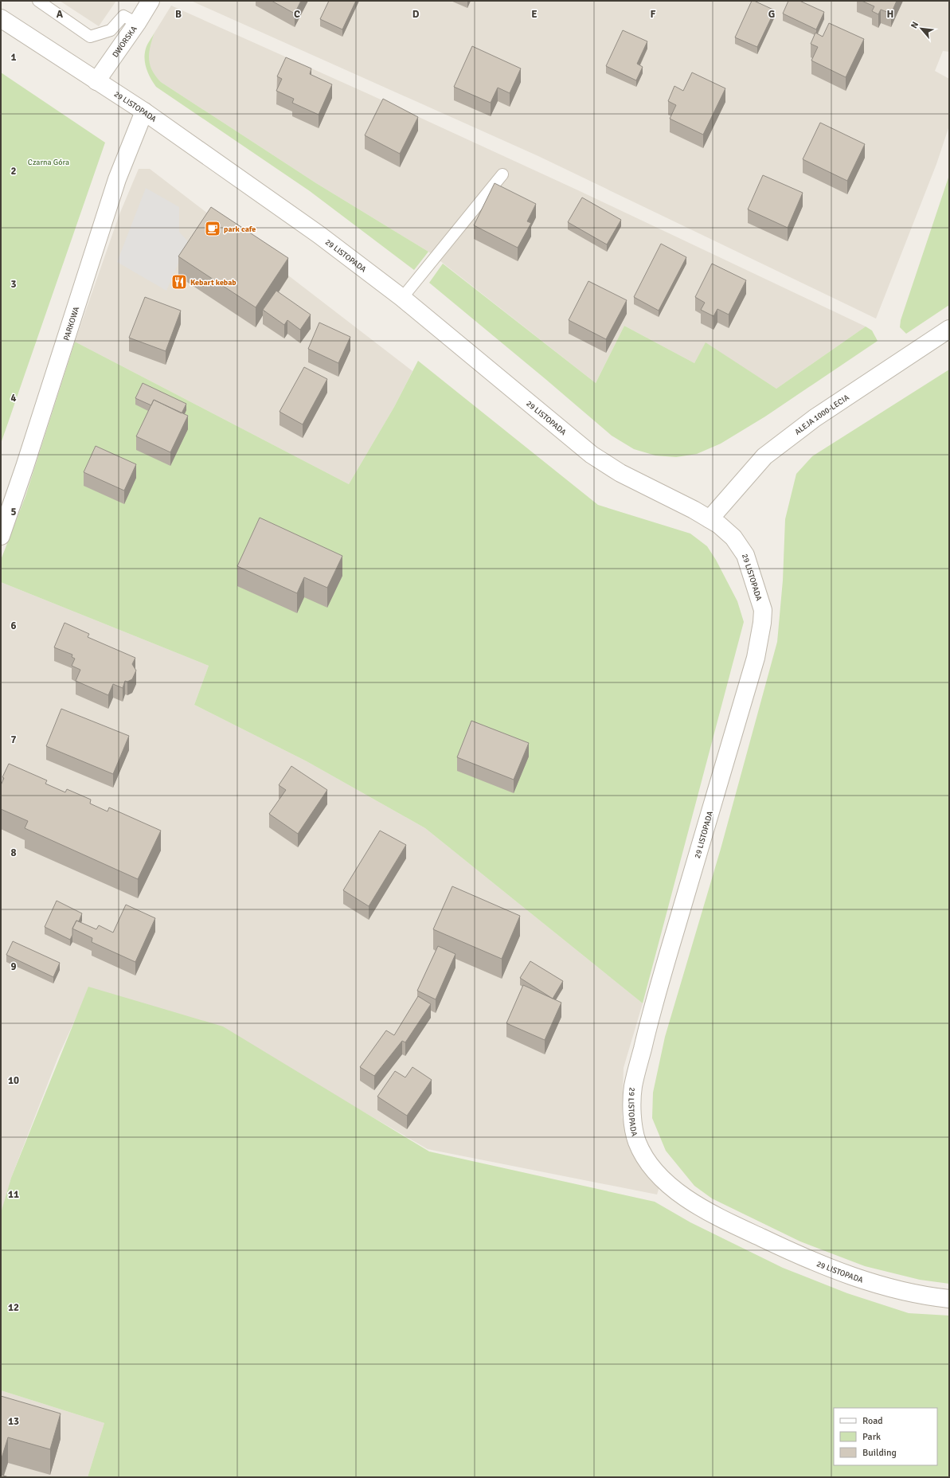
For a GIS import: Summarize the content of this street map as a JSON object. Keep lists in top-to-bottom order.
{
  "streets": {
    "street": [
      "DWORSKA",
      "29 LISTOPADA",
      "PARKOWA",
      "ALEJA 1000-LECIA"
    ]
  },
  "crossings": [
    ["DWORSKA", "29 LISTOPADA"],
    ["29 LISTOPADA", "PARKOWA"],
    ["29 LISTOPADA", "ALEJA 1000-LECIA"]
  ],
  "parks": ["Czarna Góra"],
  "places": {
    "cafe": ["park cafe"],
    "restaurant": ["Kebart kebab"]
  },
  "legend": ["Road", "Park", "Building"],
  "north": "top left",
  "grid": {
    "columns": [
      "A",
      "B",
      "C",
      "D",
      "E",
      "F",
      "G",
      "H"
    ],
    "rows": [
      "1",
      "2",
      "3",
      "4",
      "5",
      "6",
      "7",
      "8",
      "9",
      "10",
      "11",
      "12",
      "13"
    ]
  }
}
